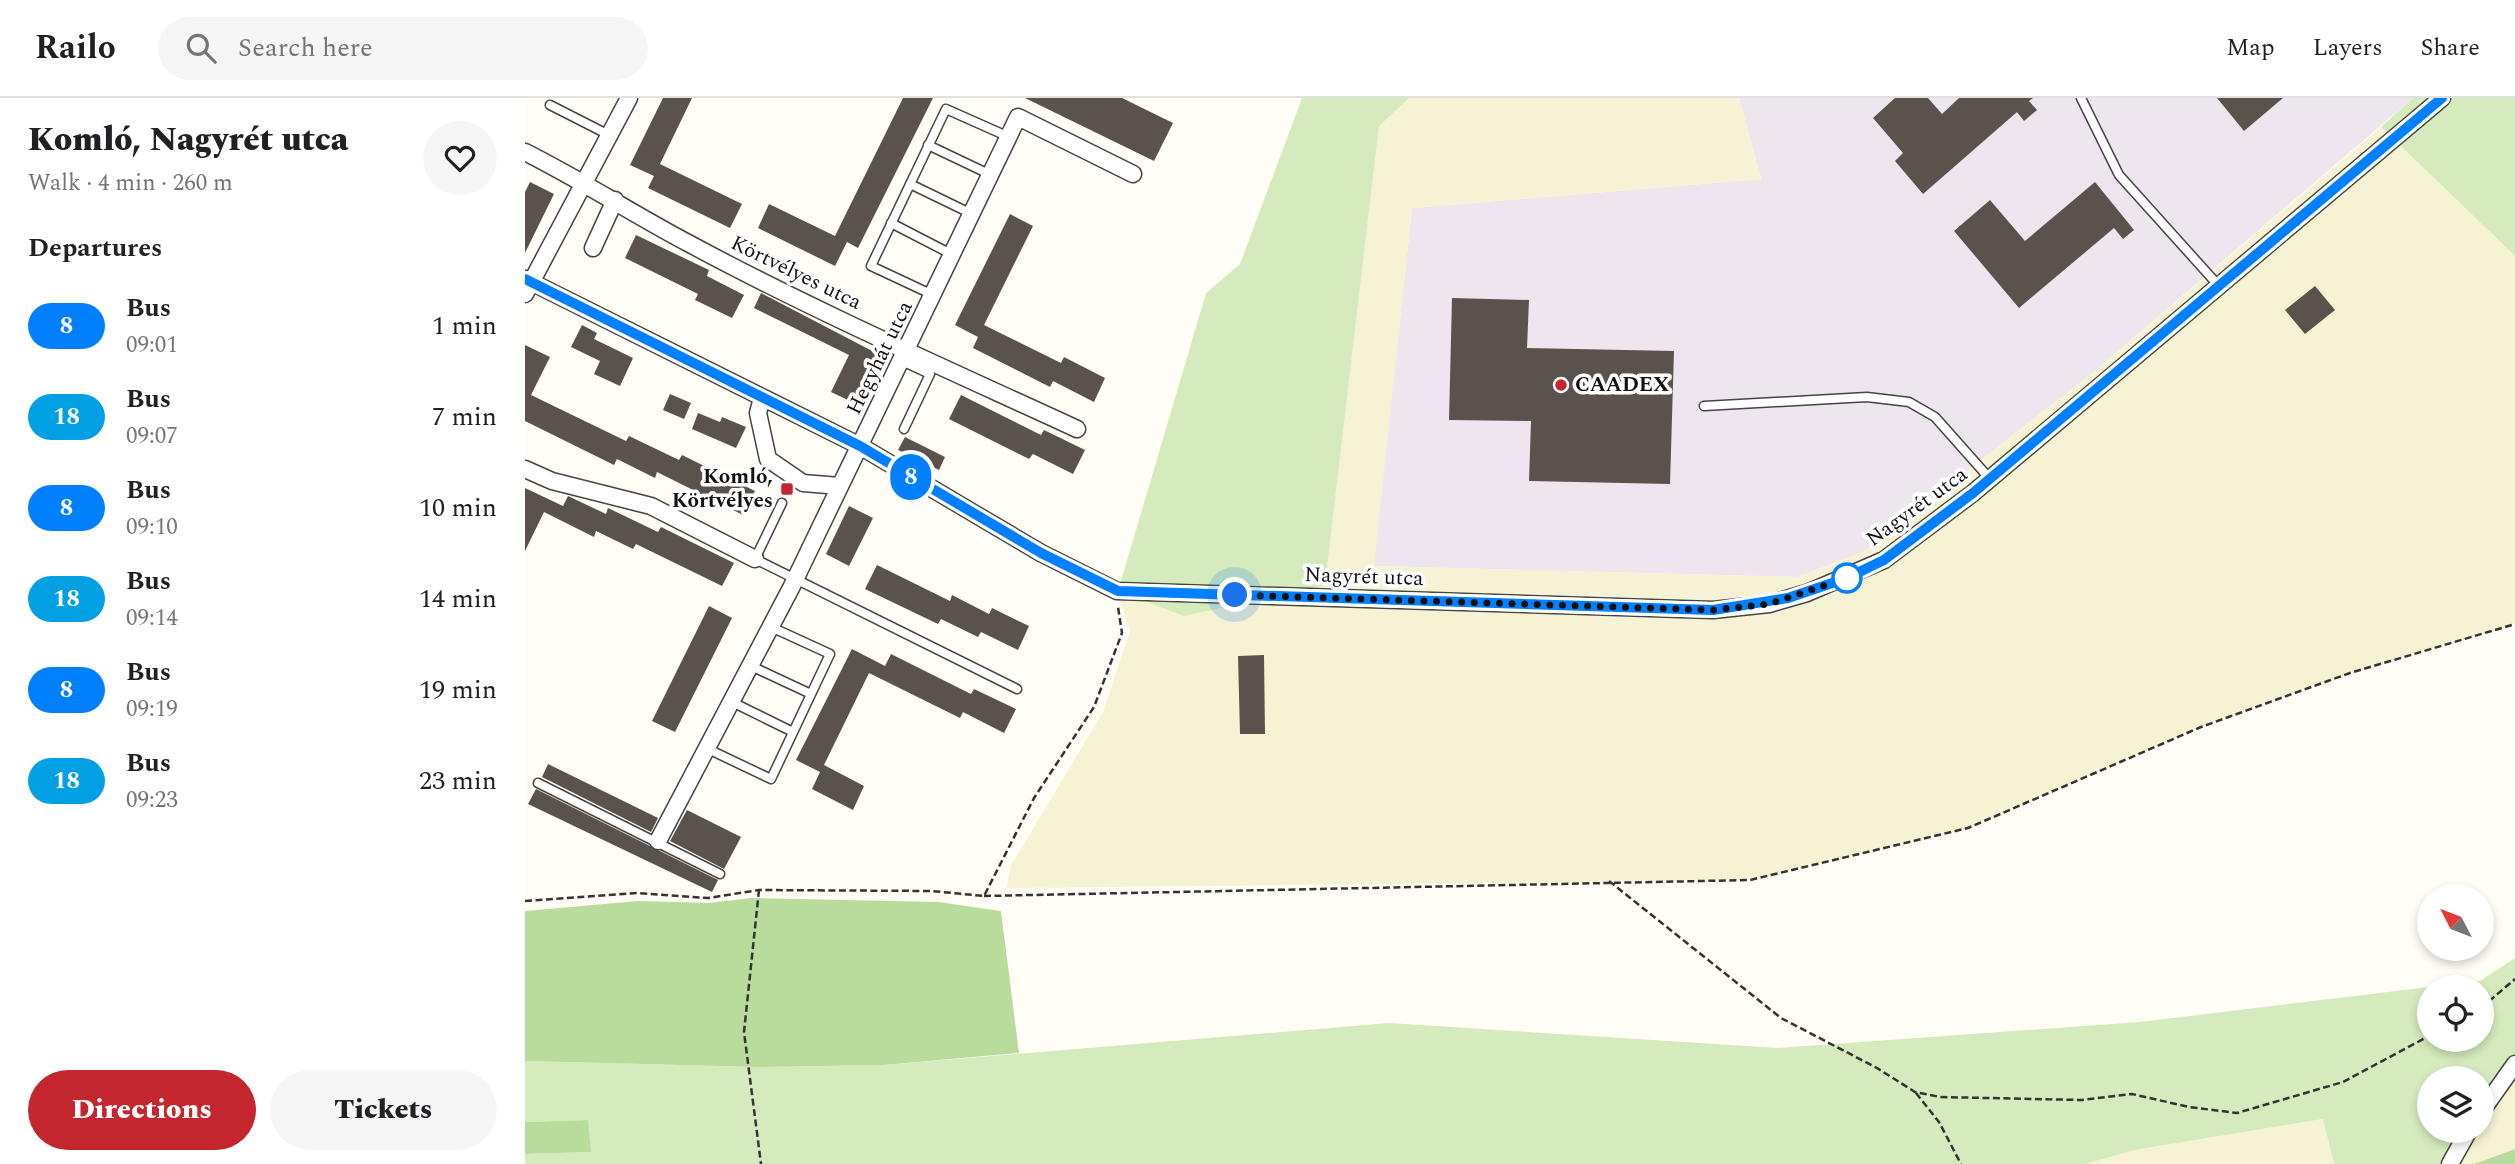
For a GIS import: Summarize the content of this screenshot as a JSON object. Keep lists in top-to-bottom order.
{
  "streets": {
    "street": ["Körtvélyes utca", "Hegyhát utca", "Nagyrét utca"]
  },
  "crossings": [
    ["Körtvélyes utca", "Hegyhát utca"]
  ],
  "places": {
    "other": ["CAADEX"],
    "transit": ["Komló, Körtvélyes"]
  },
  "lines": ["bus line 8"],
  "north": "top left",
  "page": {
    "header": "Railo",
    "search": "Search here",
    "nav": ["Map", "Layers", "Share"],
    "heading": [
      ["Komló, Nagyrét utca", "Walk · 4 min · 260 m"],
      "Departures"
    ],
    "on_map": "8",
    "list": [
      {
        "mark": "8",
        "name": "Bus",
        "note": "09:01",
        "value": "1 min"
      },
      {
        "mark": "18",
        "name": "Bus",
        "note": "09:07",
        "value": "7 min"
      },
      {
        "mark": "8",
        "name": "Bus",
        "note": "09:10",
        "value": "10 min"
      },
      {
        "mark": "18",
        "name": "Bus",
        "note": "09:14",
        "value": "14 min"
      },
      {
        "mark": "8",
        "name": "Bus",
        "note": "09:19",
        "value": "19 min"
      },
      {
        "mark": "18",
        "name": "Bus",
        "note": "09:23",
        "value": "23 min"
      }
    ],
    "buttons": ["Directions", "Tickets"]
  }
}
